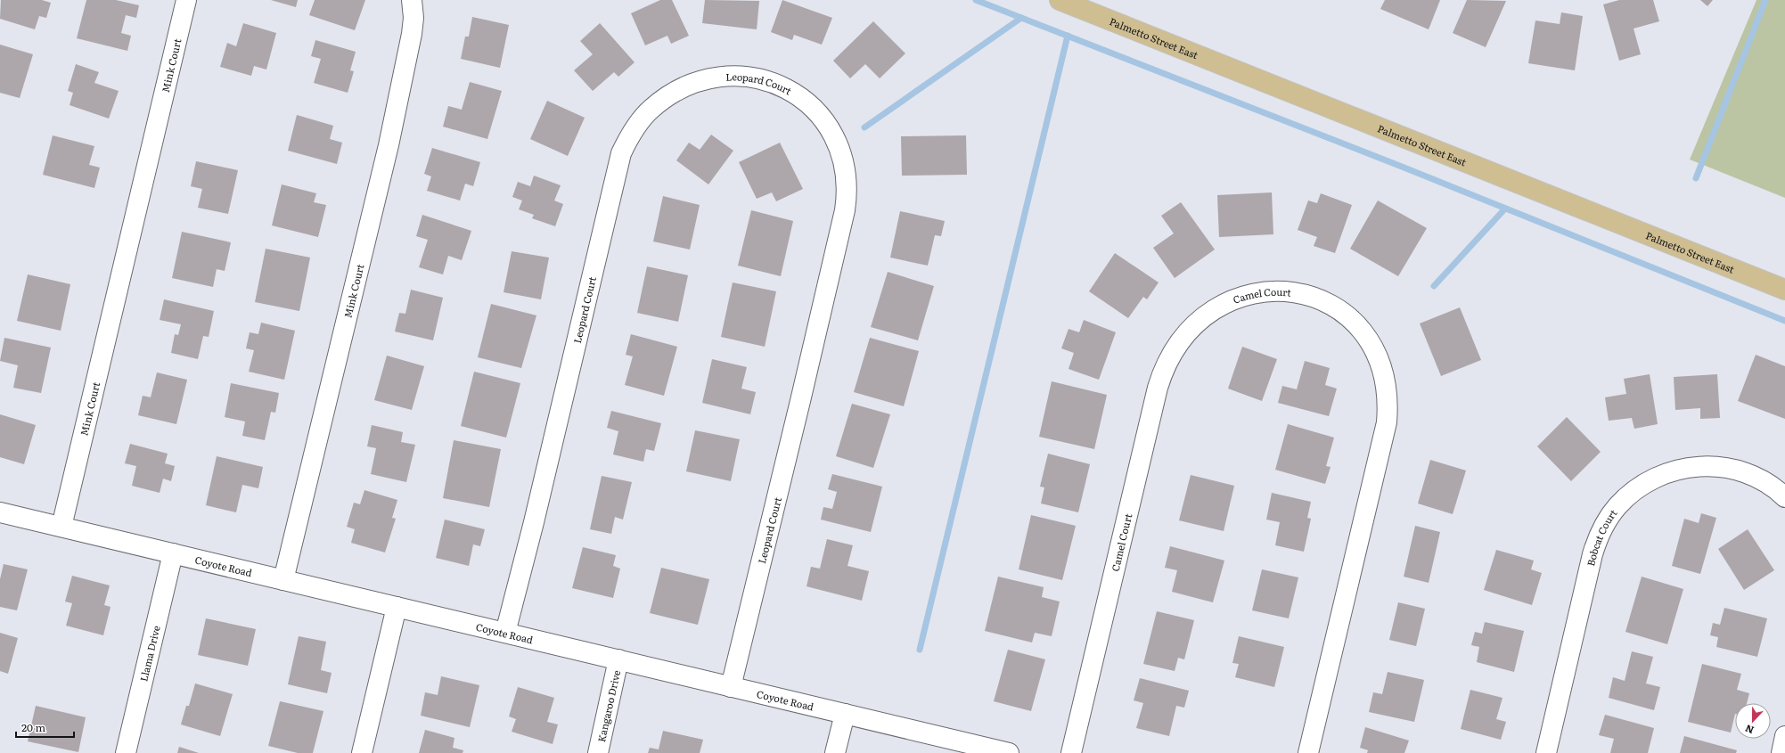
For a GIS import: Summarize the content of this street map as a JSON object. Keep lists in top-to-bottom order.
{
  "streets": {
    "main road": ["Palmetto Street East"],
    "street": [
      "Mink Court",
      "Leopard Court",
      "Camel Court",
      "Bobcat Court",
      "Coyote Road",
      "Llama Drive",
      "Kangaroo Drive"
    ]
  },
  "crossings": [
    ["Mink Court", "Coyote Road"],
    ["Leopard Court", "Coyote Road"],
    ["Coyote Road", "Llama Drive"],
    ["Coyote Road", "Kangaroo Drive"]
  ],
  "scale_bar": "20 m",
  "north": "bottom"
}
